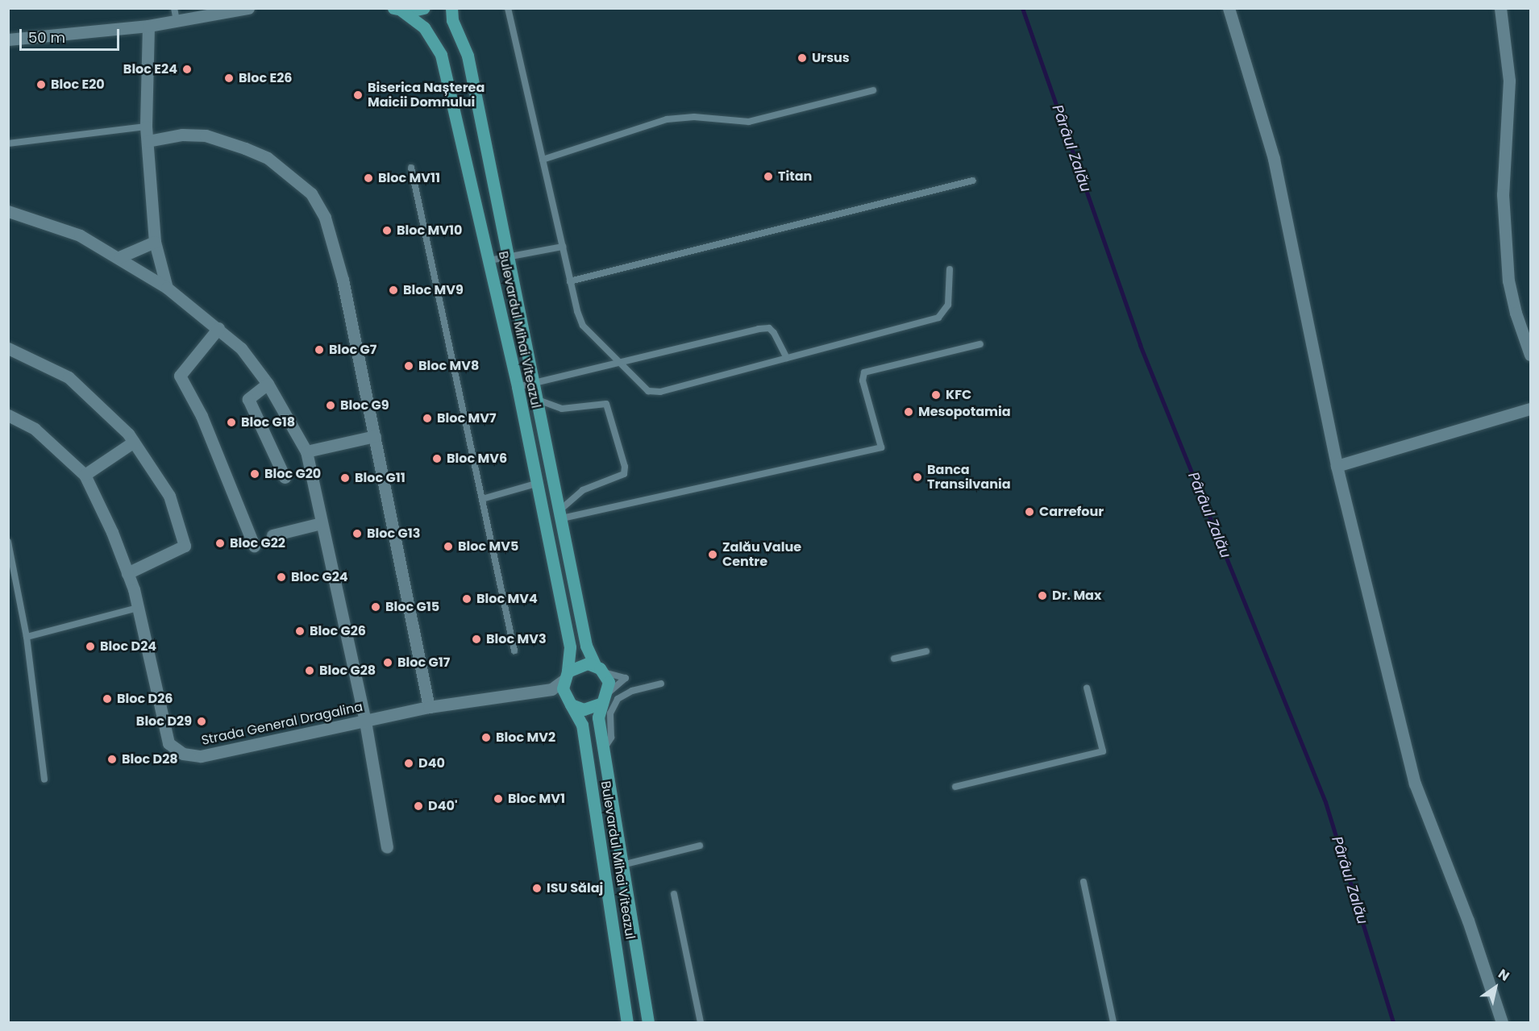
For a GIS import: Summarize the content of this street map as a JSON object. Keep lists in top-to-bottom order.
{
  "streets": {
    "main road": ["Bulevardul Mihai Viteazul"],
    "street": ["Strada General Dragalina"]
  },
  "crossings": [
    ["Bulevardul Mihai Viteazul", "Strada General Dragalina"]
  ],
  "water": ["Pârâul Zalău"],
  "places": [
    "Ursus",
    "Bloc E24",
    "Bloc E26",
    "Bloc E20",
    "Biserica Nașterea Maicii Domnului",
    "Titan",
    "Bloc MV11",
    "Bloc MV10",
    "Bloc MV9",
    "Bloc G7",
    "Bloc MV8",
    "KFC",
    "Bloc G9",
    "Mesopotamia",
    "Bloc MV7",
    "Bloc G18",
    "Bloc MV6",
    "Bloc G20",
    "Banca Transilvania",
    "Bloc G11",
    "Carrefour",
    "Bloc G13",
    "Bloc G22",
    "Bloc MV5",
    "Zalău Value Centre",
    "Bloc G24",
    "Dr. Max",
    "Bloc MV4",
    "Bloc G15",
    "Bloc G26",
    "Bloc MV3",
    "Bloc D24",
    "Bloc G17",
    "Bloc G28",
    "Bloc D26",
    "Bloc D29",
    "Bloc MV2",
    "Bloc D28",
    "D40",
    "Bloc MV1",
    "D40'",
    "ISU Sălaj"
  ],
  "scale_bar": "50 m",
  "north": "top right"
}
